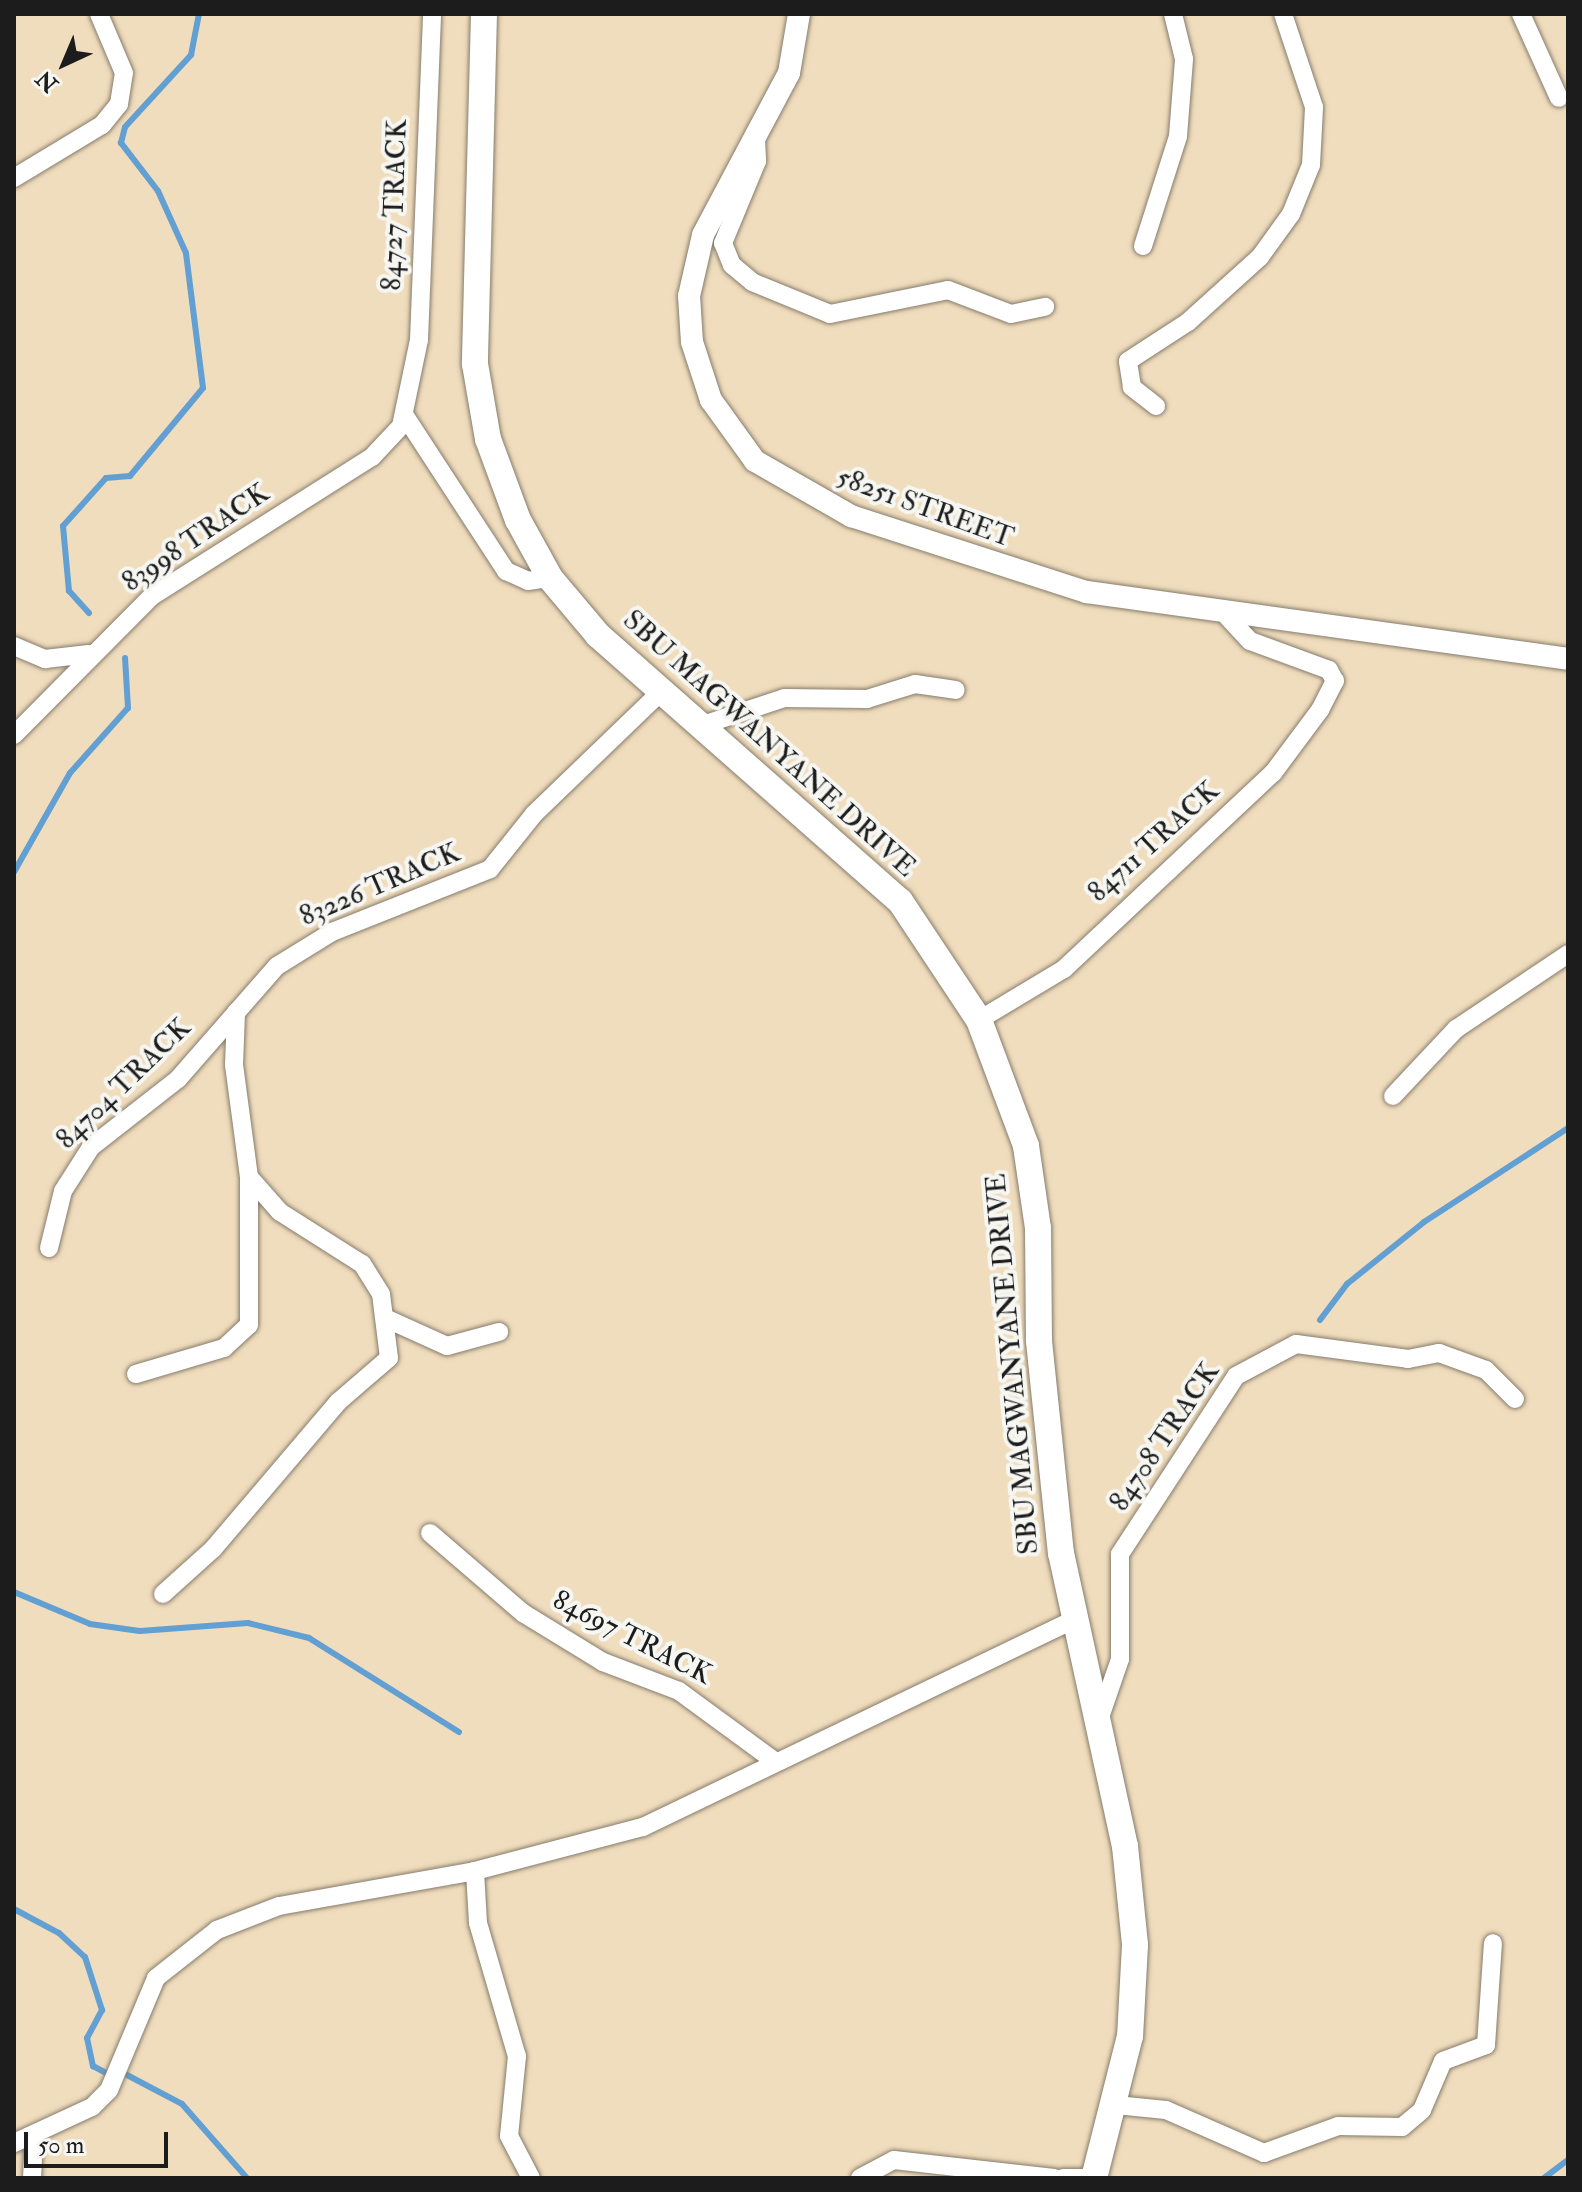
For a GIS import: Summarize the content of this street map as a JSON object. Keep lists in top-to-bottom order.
{
  "streets": {
    "main road": ["SBU MAGWANYANE DRIVE"],
    "street": [
      "84727 TRACK",
      "58251 STREET",
      "83998 TRACK",
      "84711 TRACK",
      "83226 TRACK",
      "84704 TRACK",
      "84708 TRACK",
      "84697 TRACK"
    ]
  },
  "crossings": [
    ["84727 TRACK", "83998 TRACK"],
    ["58251 STREET", "84711 TRACK"],
    ["SBU MAGWANYANE DRIVE", "84711 TRACK"],
    ["SBU MAGWANYANE DRIVE", "83226 TRACK"],
    ["SBU MAGWANYANE DRIVE", "84708 TRACK"],
    ["83226 TRACK", "84704 TRACK"]
  ],
  "scale_bar": "50 m",
  "north": "bottom left"
}
